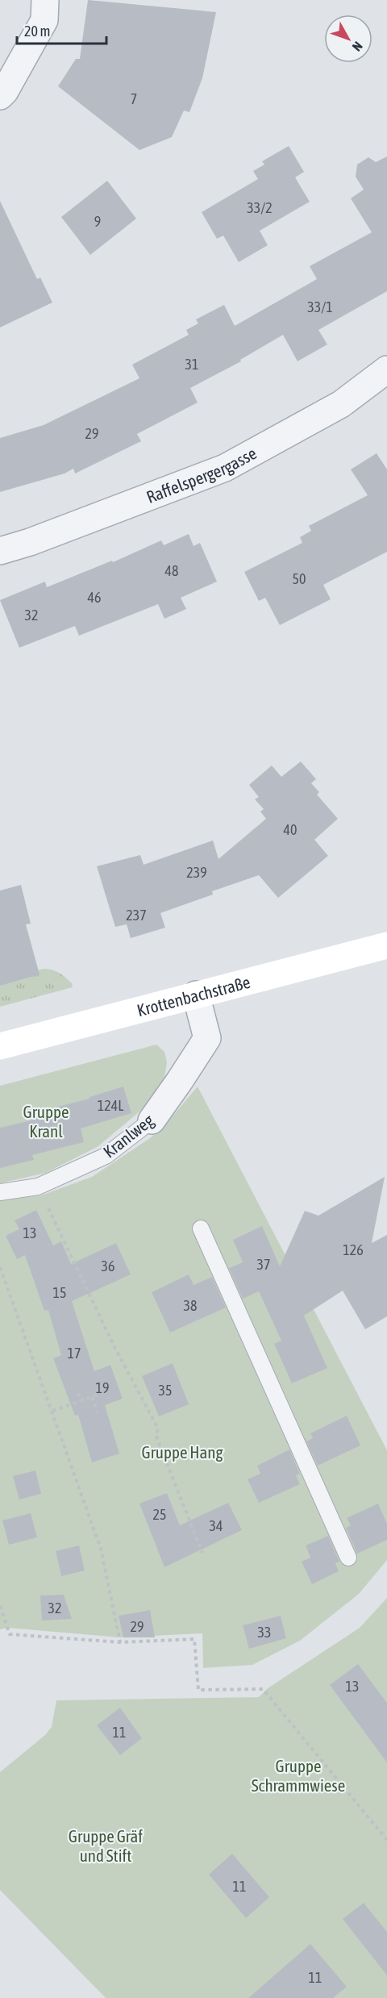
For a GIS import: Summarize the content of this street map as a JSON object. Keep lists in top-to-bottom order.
{
  "streets": {
    "main road": ["Krottenbachstraße"],
    "street": ["Raffelspergergasse", "Kranlweg"]
  },
  "crossings": [
    ["Krottenbachstraße", "Kranlweg"]
  ],
  "parks": [
    "Gruppe Kranl",
    "Gruppe Hang",
    "Gruppe Schrammwiese",
    "Gruppe Gräf und Stift"
  ],
  "house_numbers": [
    "7",
    "33/2",
    "9",
    "33/1",
    "31",
    "29",
    "48",
    "50",
    "46",
    "32",
    "40",
    "239",
    "237",
    "124L",
    "13",
    "126",
    "37",
    "36",
    "15",
    "38",
    "17",
    "19",
    "35",
    "25",
    "34",
    "32",
    "29",
    "33",
    "13",
    "11",
    "11",
    "11"
  ],
  "scale_bar": "20 m",
  "north": "bottom right"
}
